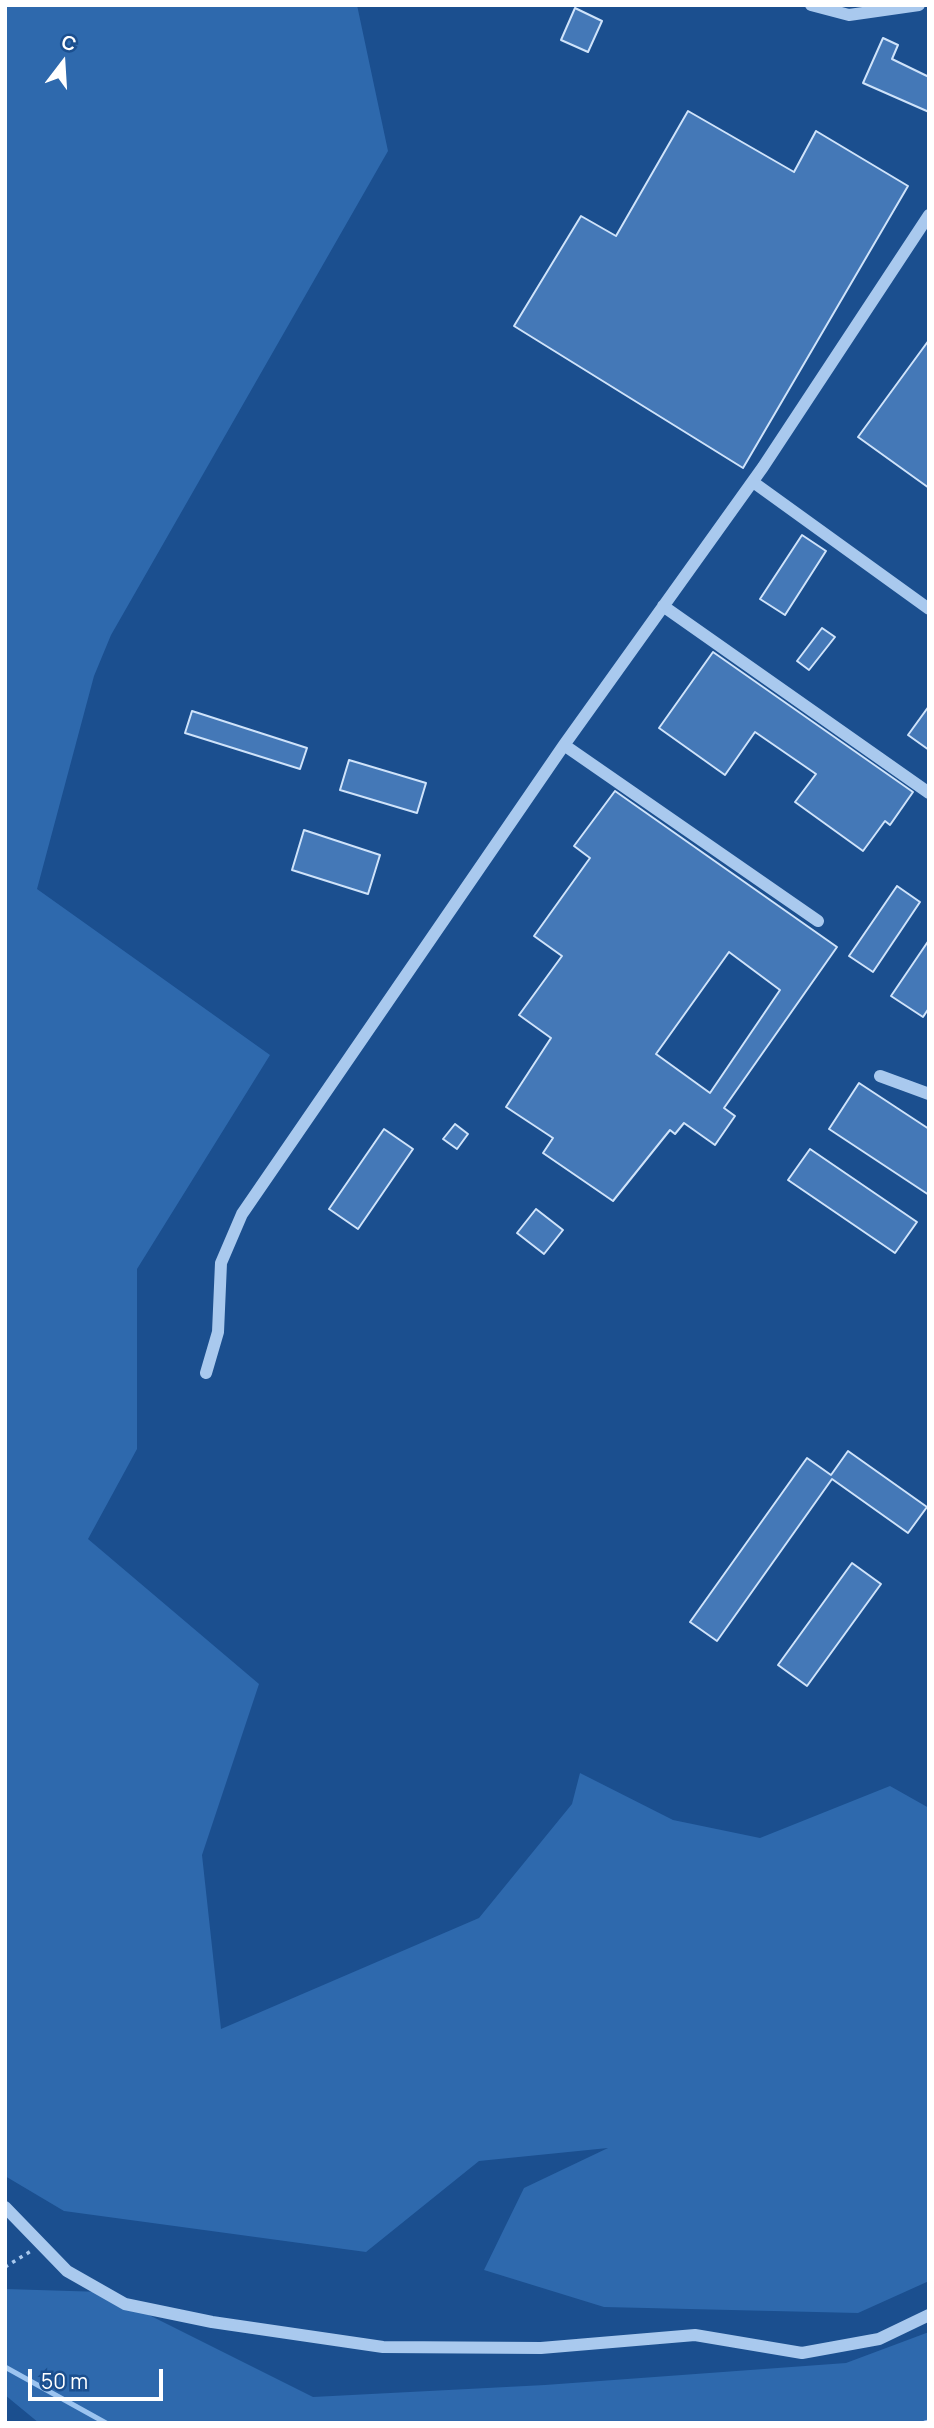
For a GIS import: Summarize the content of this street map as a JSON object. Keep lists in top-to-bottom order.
{
  "scale_bar": "50 m",
  "north": "top"
}
